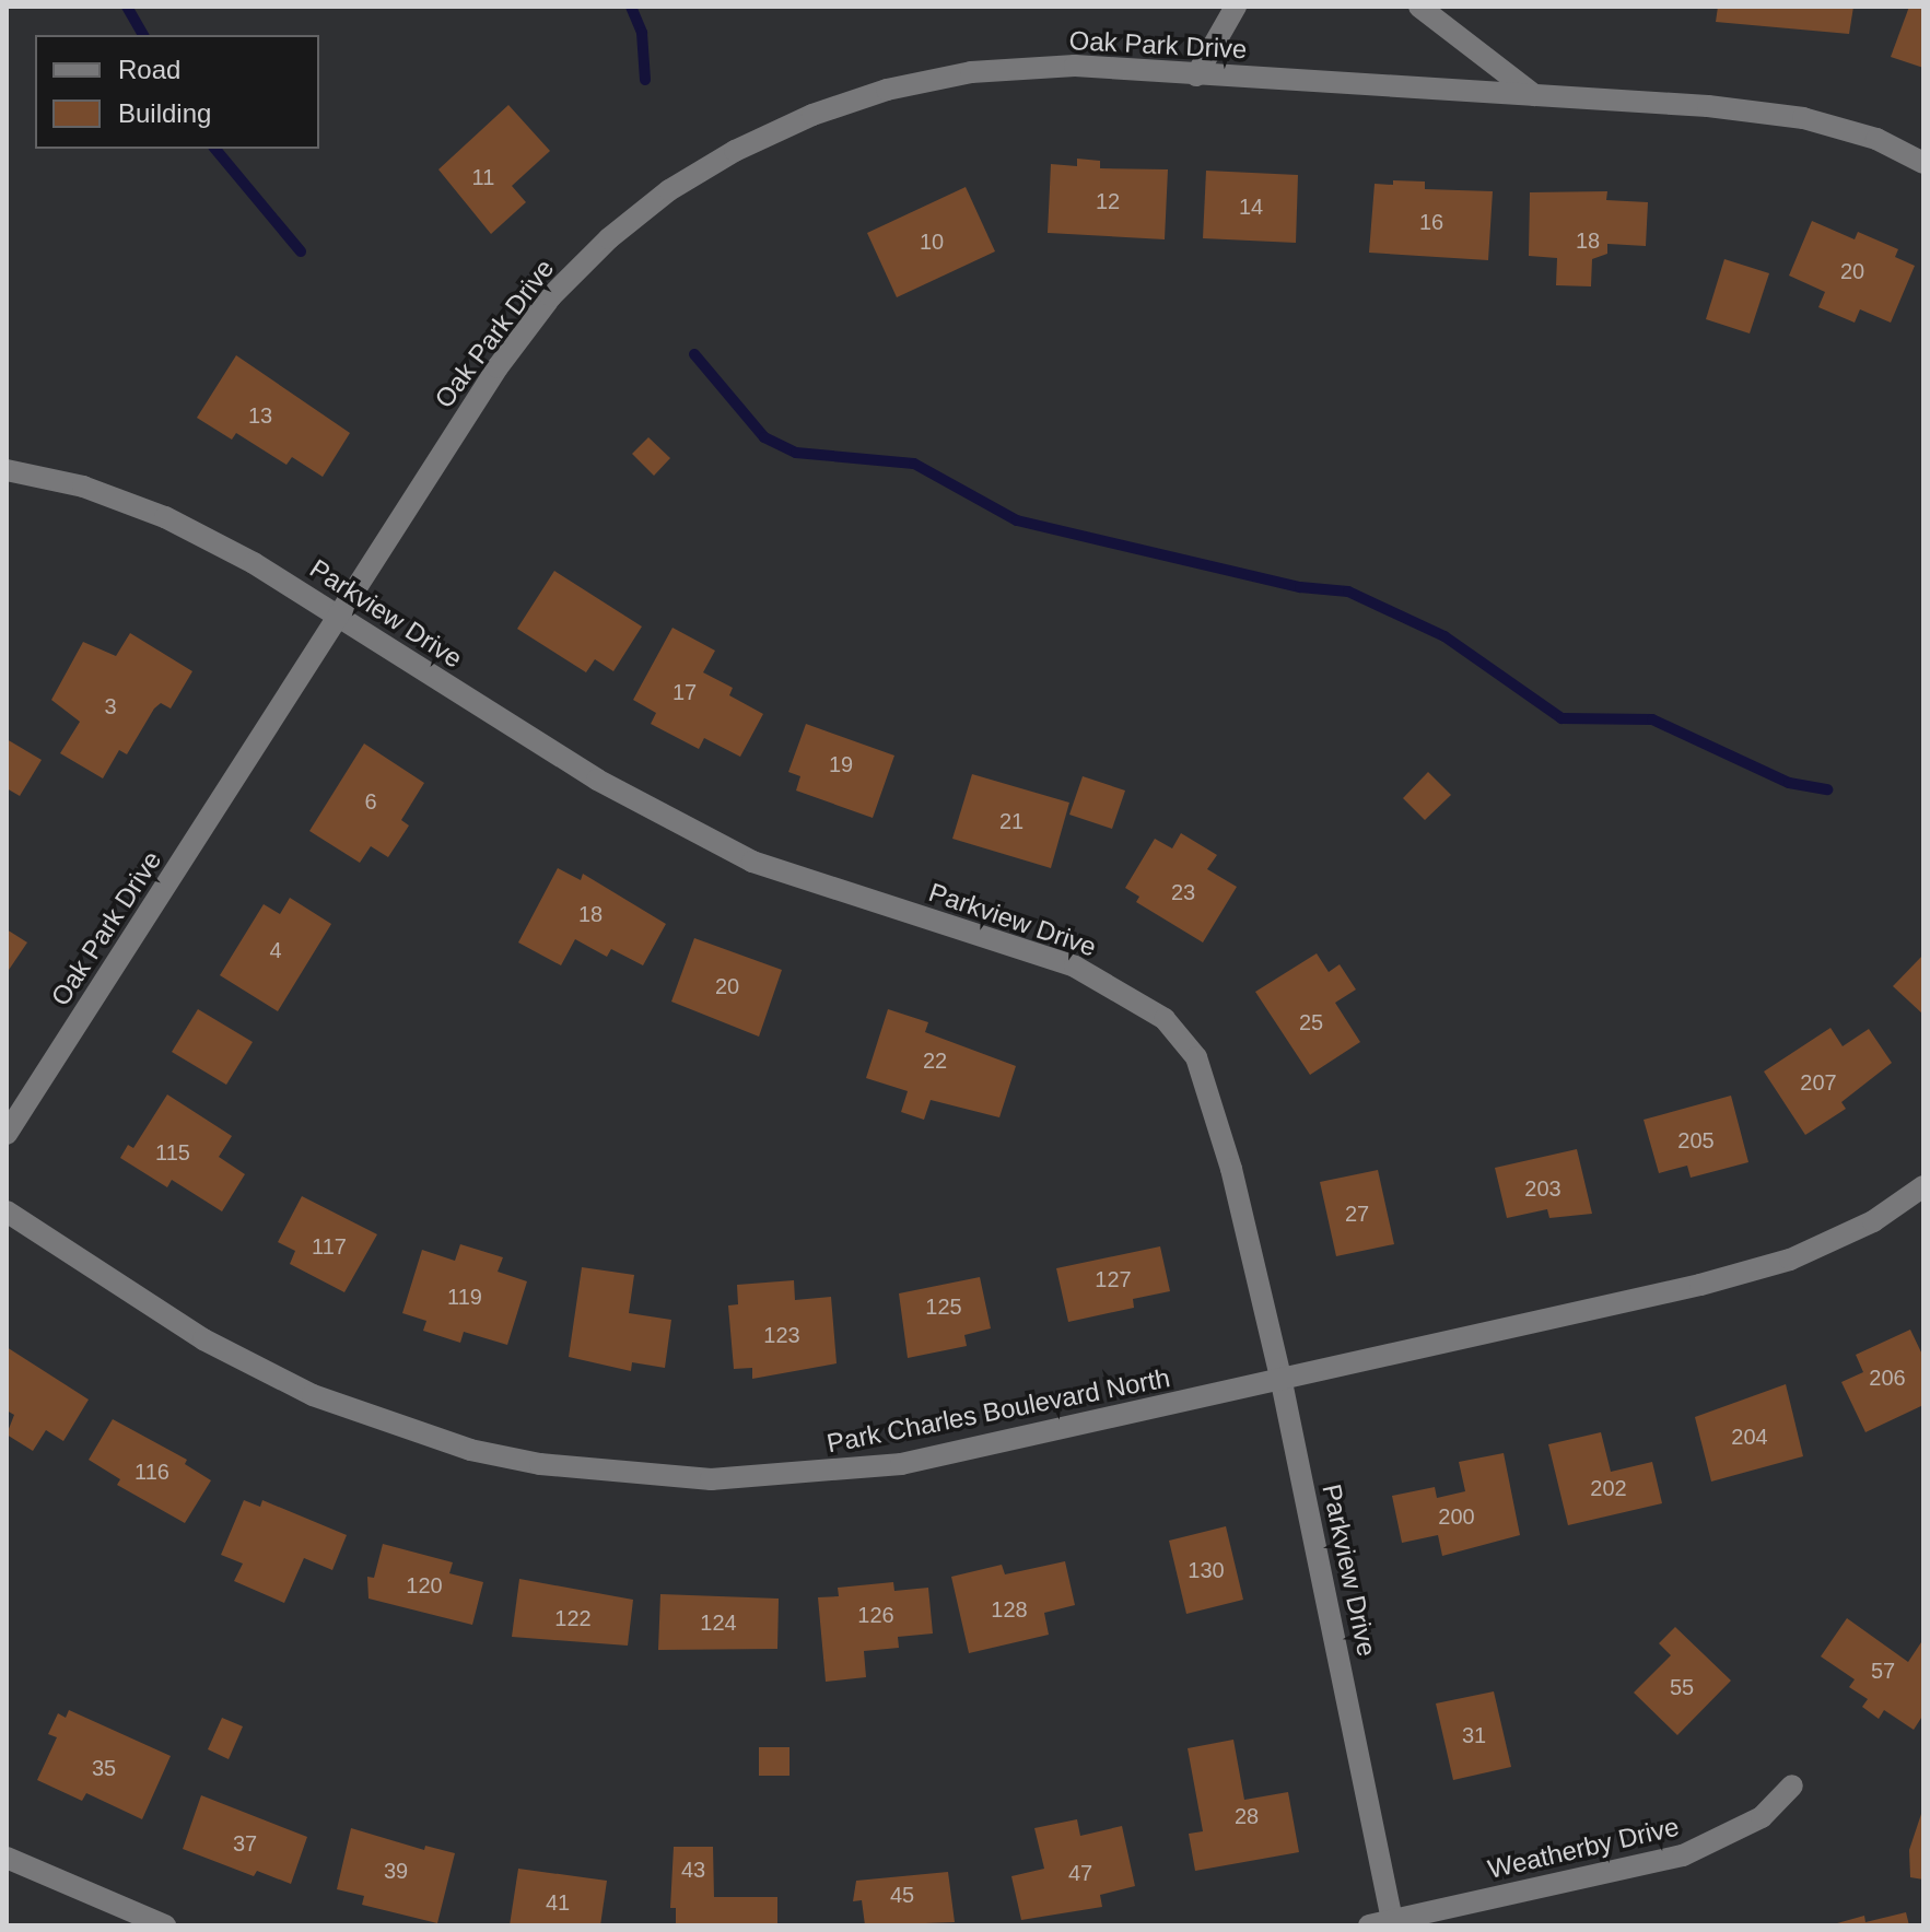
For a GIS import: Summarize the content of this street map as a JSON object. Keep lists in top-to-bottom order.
{
  "streets": {
    "street": [
      "Oak Park Drive",
      "Parkview Drive",
      "Park Charles Boulevard North",
      "Weatherby Drive"
    ]
  },
  "crossings": [
    ["Oak Park Drive", "Parkview Drive"],
    ["Parkview Drive", "Park Charles Boulevard North"],
    ["Parkview Drive", "Weatherby Drive"]
  ],
  "house_numbers": [
    "11",
    "12",
    "14",
    "16",
    "18",
    "10",
    "20",
    "13",
    "17",
    "3",
    "19",
    "6",
    "21",
    "23",
    "18",
    "4",
    "20",
    "25",
    "22",
    "207",
    "205",
    "115",
    "203",
    "27",
    "117",
    "127",
    "119",
    "125",
    "123",
    "206",
    "204",
    "116",
    "202",
    "200",
    "130",
    "120",
    "128",
    "126",
    "122",
    "124",
    "57",
    "55",
    "31",
    "35",
    "28",
    "37",
    "43",
    "39",
    "47",
    "45",
    "41"
  ],
  "legend": ["Road", "Building"]
}
